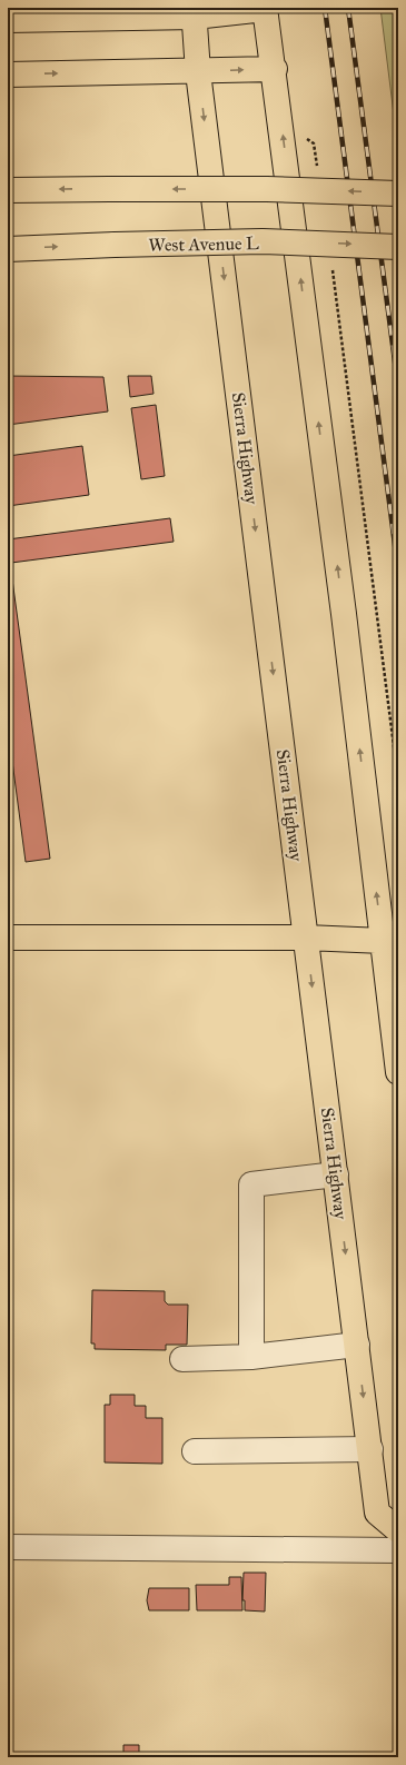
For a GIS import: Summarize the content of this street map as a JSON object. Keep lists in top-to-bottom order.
{
  "streets": {
    "main road": ["West Avenue L", "Sierra Highway"]
  }
}
